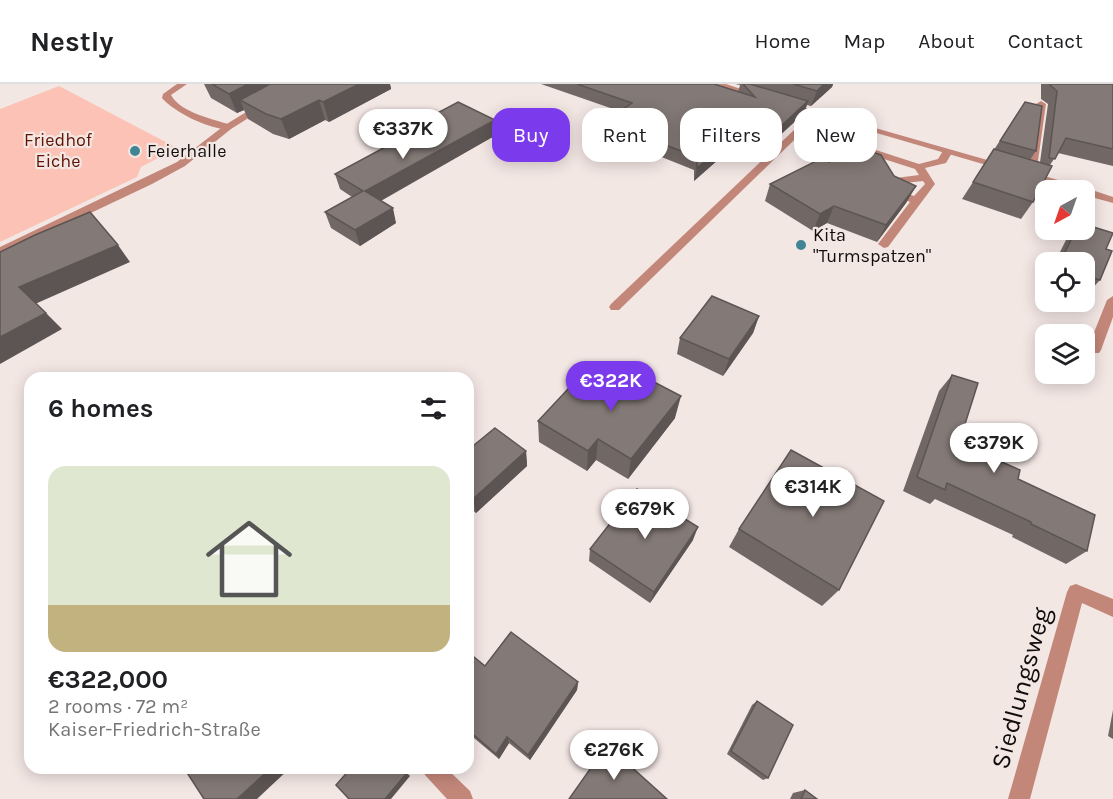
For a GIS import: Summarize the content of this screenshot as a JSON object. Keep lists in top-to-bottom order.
{
  "streets": {
    "street": ["Siedlungsweg"]
  },
  "parks": ["Friedhof Eiche"],
  "places": ["Feierhalle", "Kita \"Turmspatzen\""],
  "north": "bottom left",
  "page": {
    "header": "Nestly",
    "nav": [
      "Home",
      "Map",
      "About",
      "Contact"
    ],
    "chip": [
      "Buy",
      "Rent",
      "Filters",
      "New"
    ],
    "price": [
      "€337K",
      "€322K",
      "€379K",
      "€314K",
      "€679K",
      "€276K"
    ],
    "heading": "6 homes",
    "list": [
      {
        "name": "€322,000",
        "note": "2 rooms · 72 m² · Kaiser-Friedrich-Straße"
      }
    ]
  }
}
